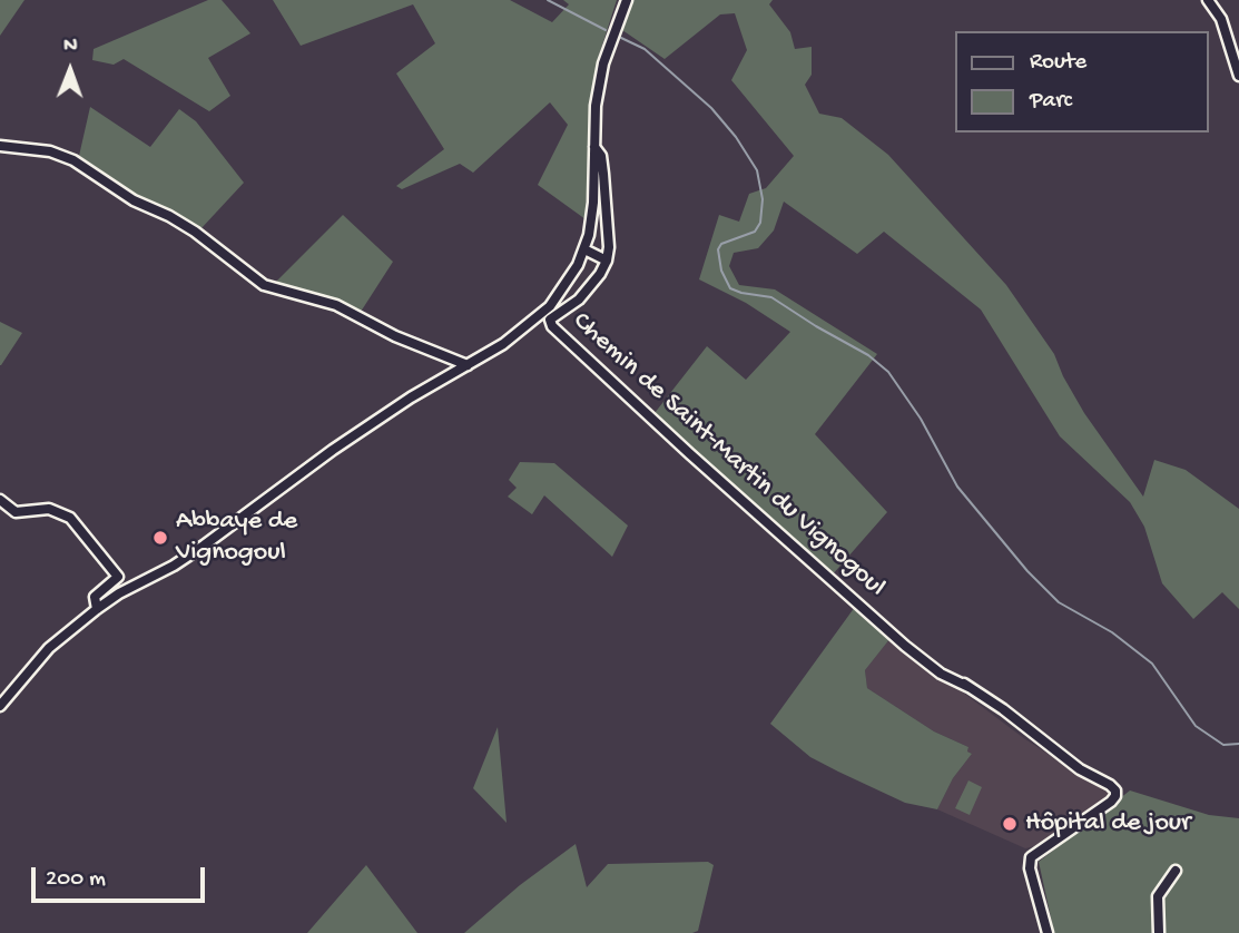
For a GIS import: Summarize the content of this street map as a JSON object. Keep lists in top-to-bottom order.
{
  "streets": {
    "street": ["Chemin de Saint-Martin du Vignogoul"]
  },
  "places": ["Abbaye de Vignogoul", "Hôpital de jour"],
  "legend": ["Route", "Parc"],
  "scale_bar": "200 m",
  "north": "top"
}
